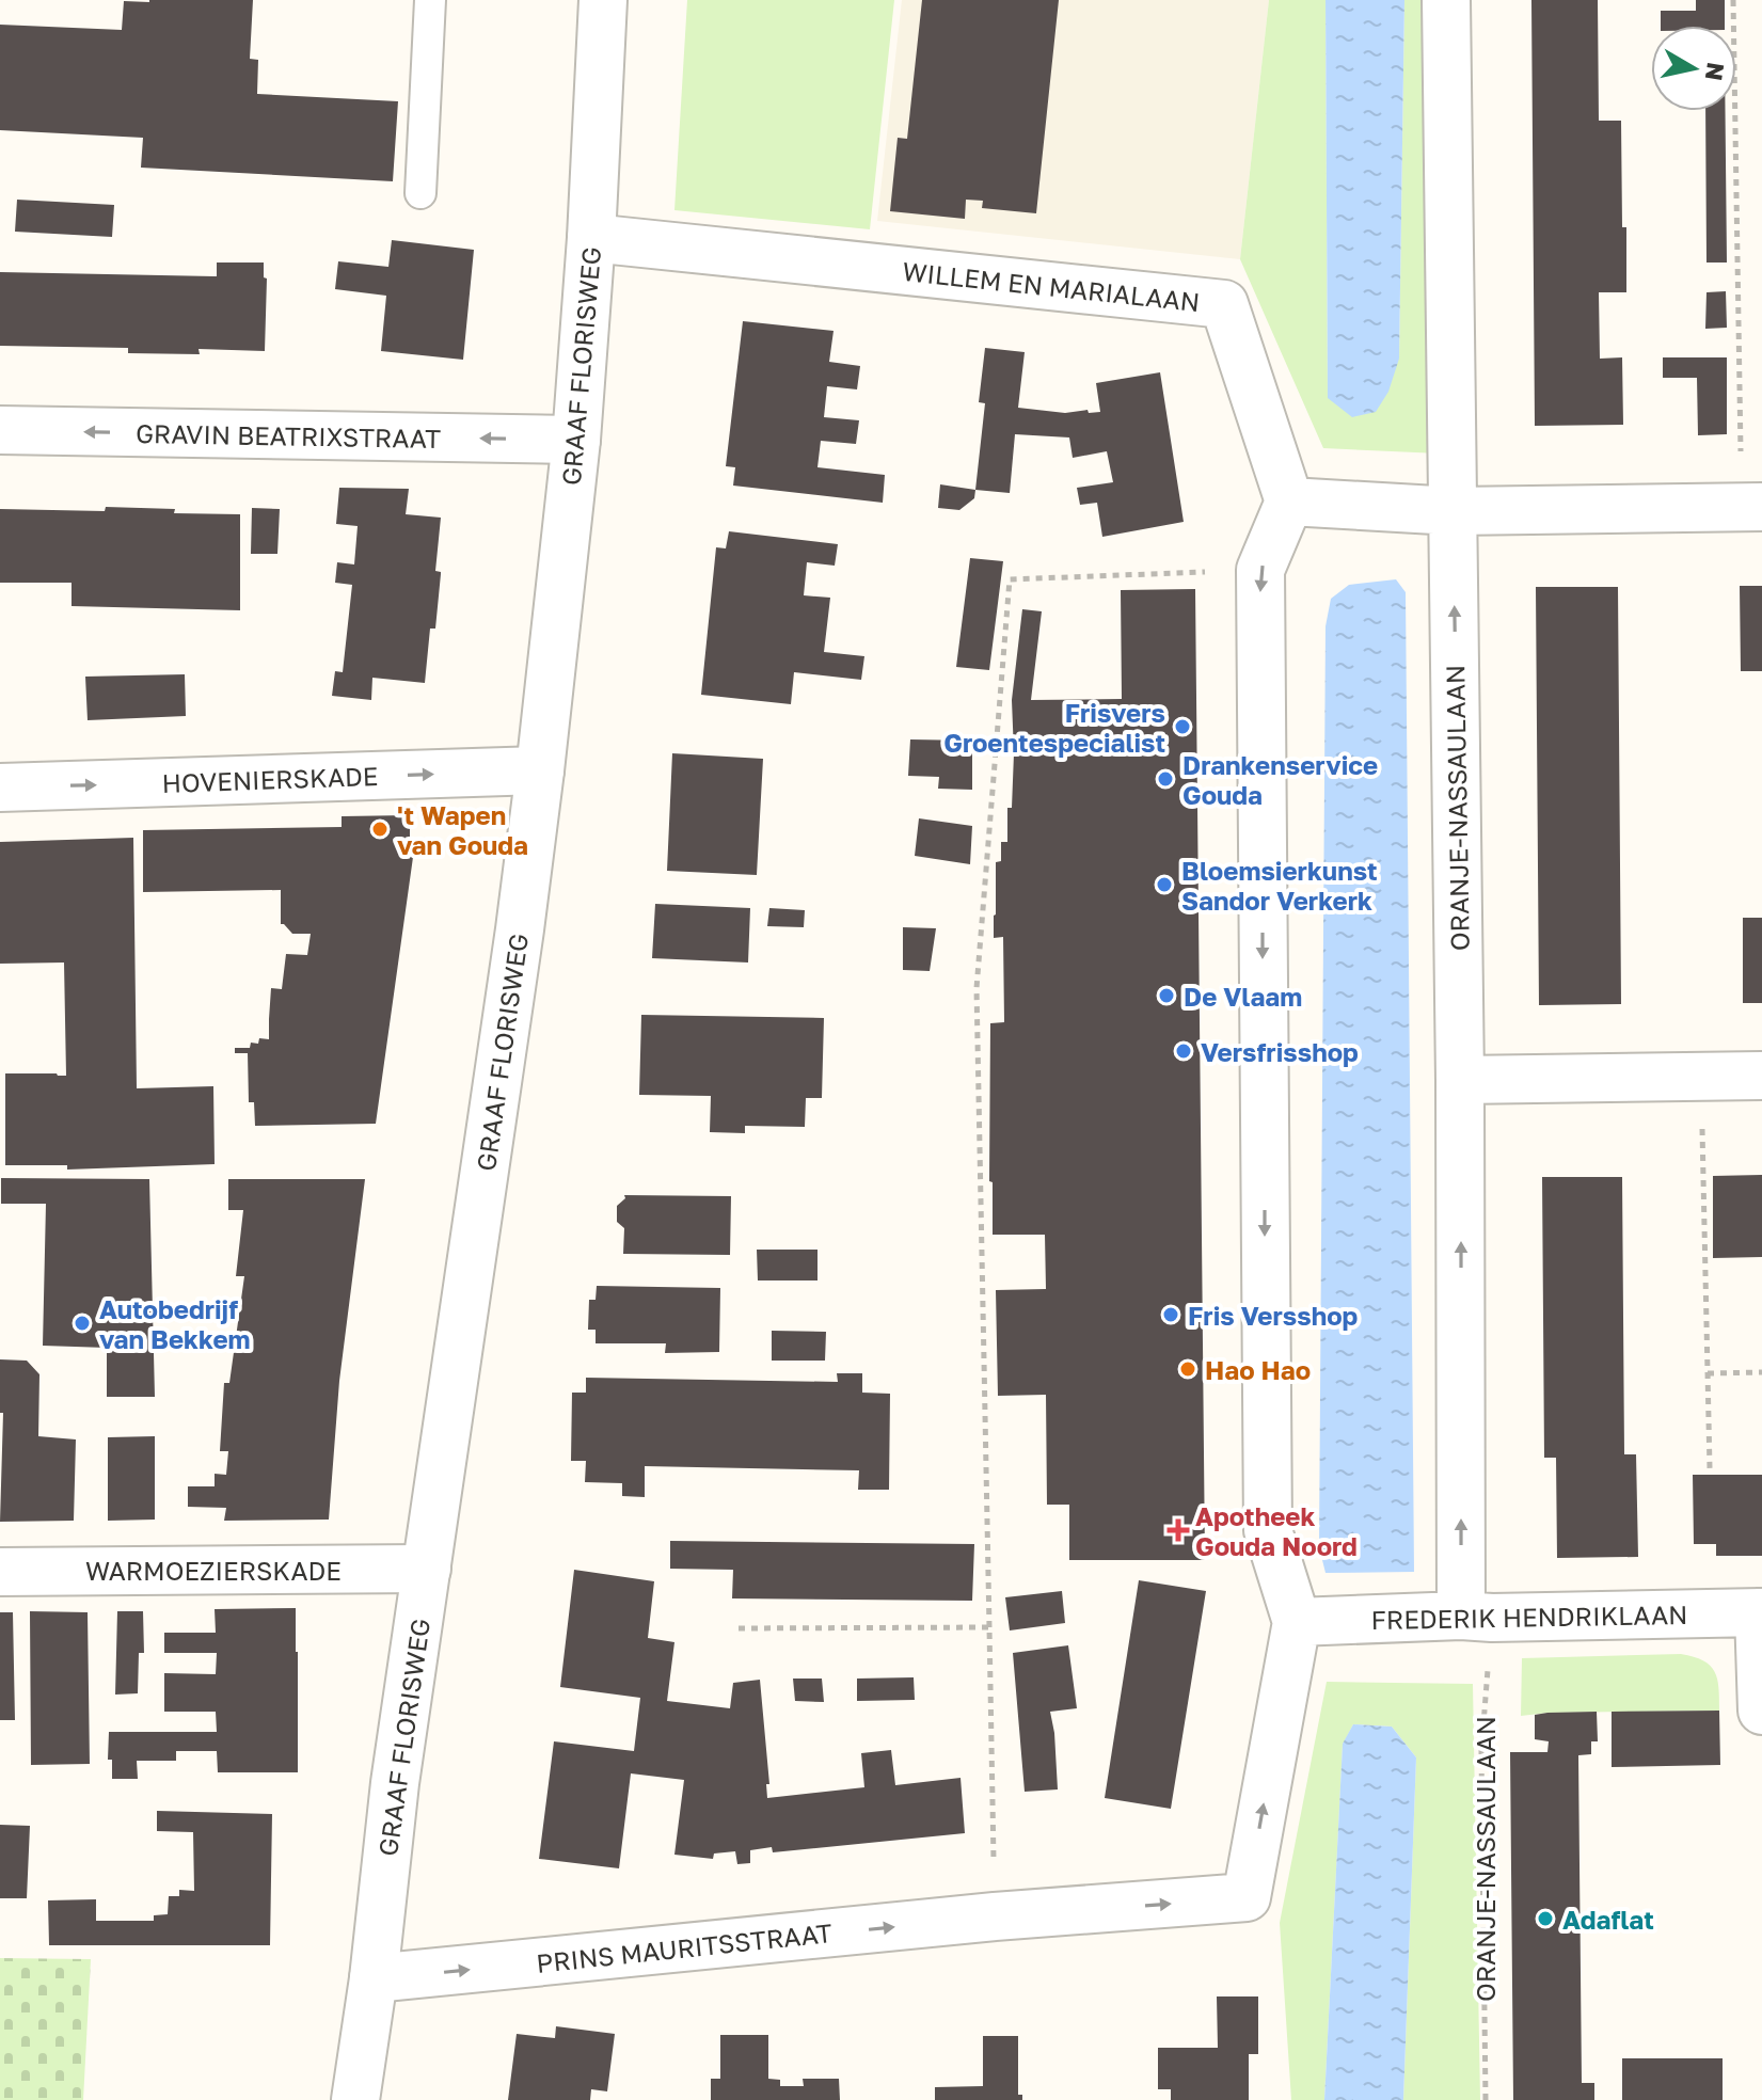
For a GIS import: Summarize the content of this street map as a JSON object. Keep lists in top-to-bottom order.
{
  "streets": {
    "street": [
      "WILLEM EN MARIALAAN",
      "GRAAF FLORISWEG",
      "GRAVIN BEATRIXSTRAAT",
      "HOVENIERSKADE",
      "ORANJE-NASSAULAAN",
      "WARMOEZIERSKADE",
      "FREDERIK HENDRIKLAAN",
      "PRINS MAURITSSTRAAT"
    ]
  },
  "crossings": [
    ["WILLEM EN MARIALAAN", "GRAAF FLORISWEG"],
    ["GRAAF FLORISWEG", "GRAVIN BEATRIXSTRAAT"],
    ["GRAAF FLORISWEG", "HOVENIERSKADE"],
    ["GRAAF FLORISWEG", "WARMOEZIERSKADE"],
    ["GRAAF FLORISWEG", "PRINS MAURITSSTRAAT"],
    ["ORANJE-NASSAULAAN", "FREDERIK HENDRIKLAAN"],
    ["FREDERIK HENDRIKLAAN", "PRINS MAURITSSTRAAT"]
  ],
  "one_way": ["GRAVIN BEATRIXSTRAAT", "HOVENIERSKADE", "PRINS MAURITSSTRAAT"],
  "places": {
    "other": [
      "Frisvers Groentespecialist",
      "Drankenservice Gouda",
      "'t Wapen van Gouda",
      "Bloemsierkunst Sandor Verkerk",
      "De Vlaam",
      "Versfrisshop",
      "Fris Versshop",
      "Autobedrijf van Bekkem",
      "Hao Hao",
      "Adaflat"
    ],
    "health": ["Apotheek Gouda Noord"]
  },
  "north": "right"
}
